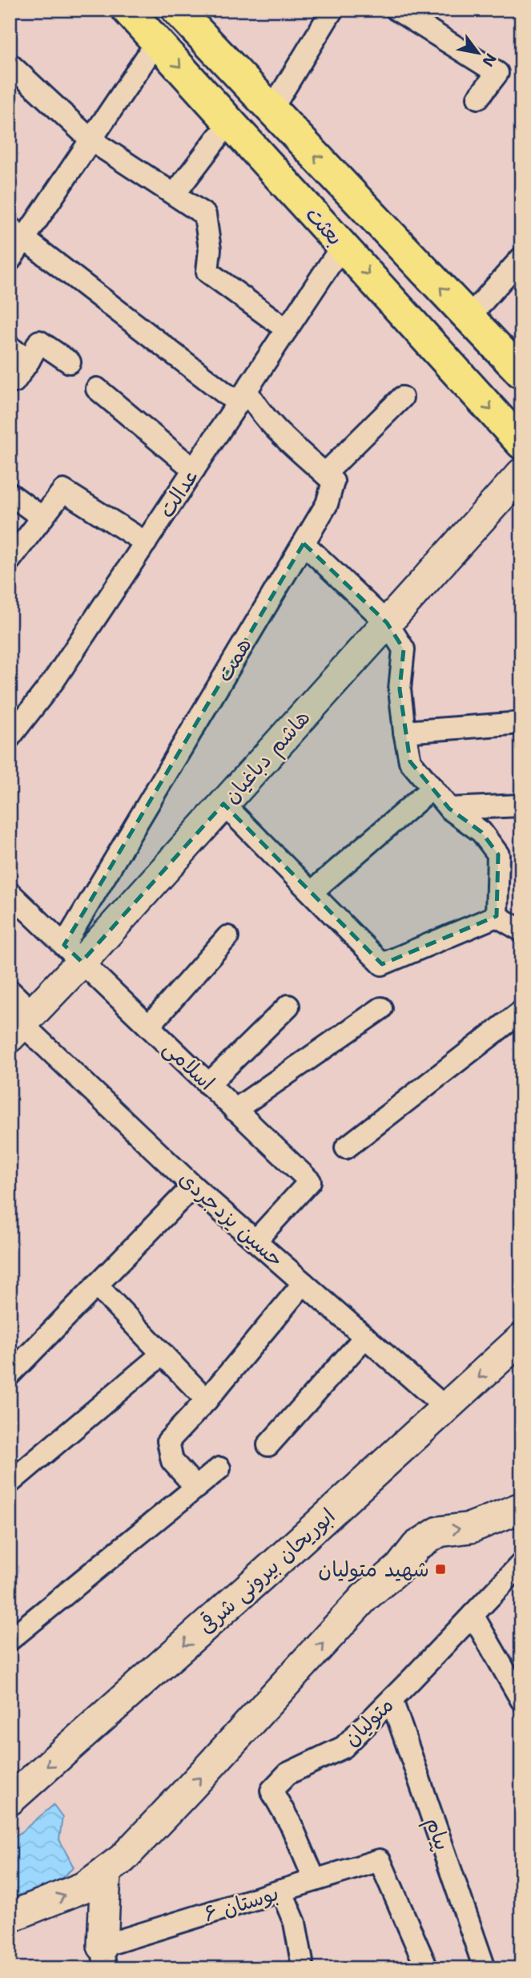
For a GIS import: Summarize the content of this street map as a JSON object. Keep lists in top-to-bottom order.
{
  "streets": {
    "main road": ["بعثت", "هاشم دباغیان", "ابوریحان بیرونی شرقی"],
    "street": [
      "عدالت",
      "همت",
      "اسلامی",
      "حسین یزدجردی",
      "متولیان",
      "پیام",
      "بوستان ۶"
    ]
  },
  "crossings": [
    ["بعثت", "عدالت"],
    ["همت", "هاشم دباغیان"],
    ["همت", "اسلامی"],
    ["هاشم دباغیان", "اسلامی"],
    ["هاشم دباغیان", "حسین یزدجردی"],
    ["اسلامی", "حسین یزدجردی"],
    ["حسین یزدجردی", "ابوریحان بیرونی شرقی"],
    ["متولیان", "پیام"],
    ["متولیان", "بوستان ۶"]
  ],
  "places": {
    "transit": ["شهید متولیان"]
  },
  "north": "bottom right"
}
